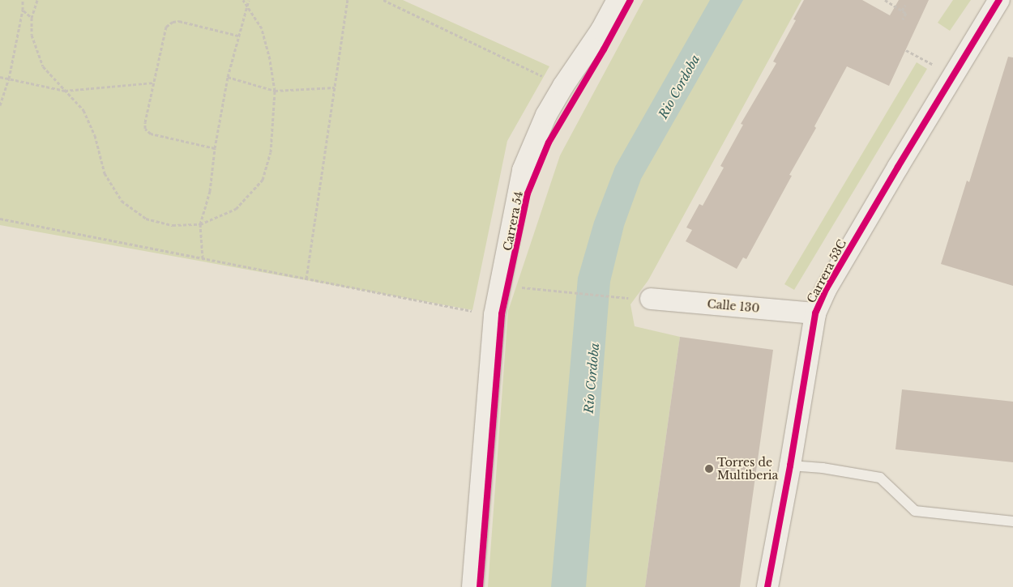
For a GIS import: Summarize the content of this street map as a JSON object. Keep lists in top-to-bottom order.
{
  "streets": {
    "street": ["Carrera 54", "Carrera 53C", "Calle 130"]
  },
  "crossings": [
    ["Carrera 53C", "Calle 130"]
  ],
  "water": ["Rio Cordoba", "Río Cordoba"],
  "places": ["Torres de Multiberia"]
}
